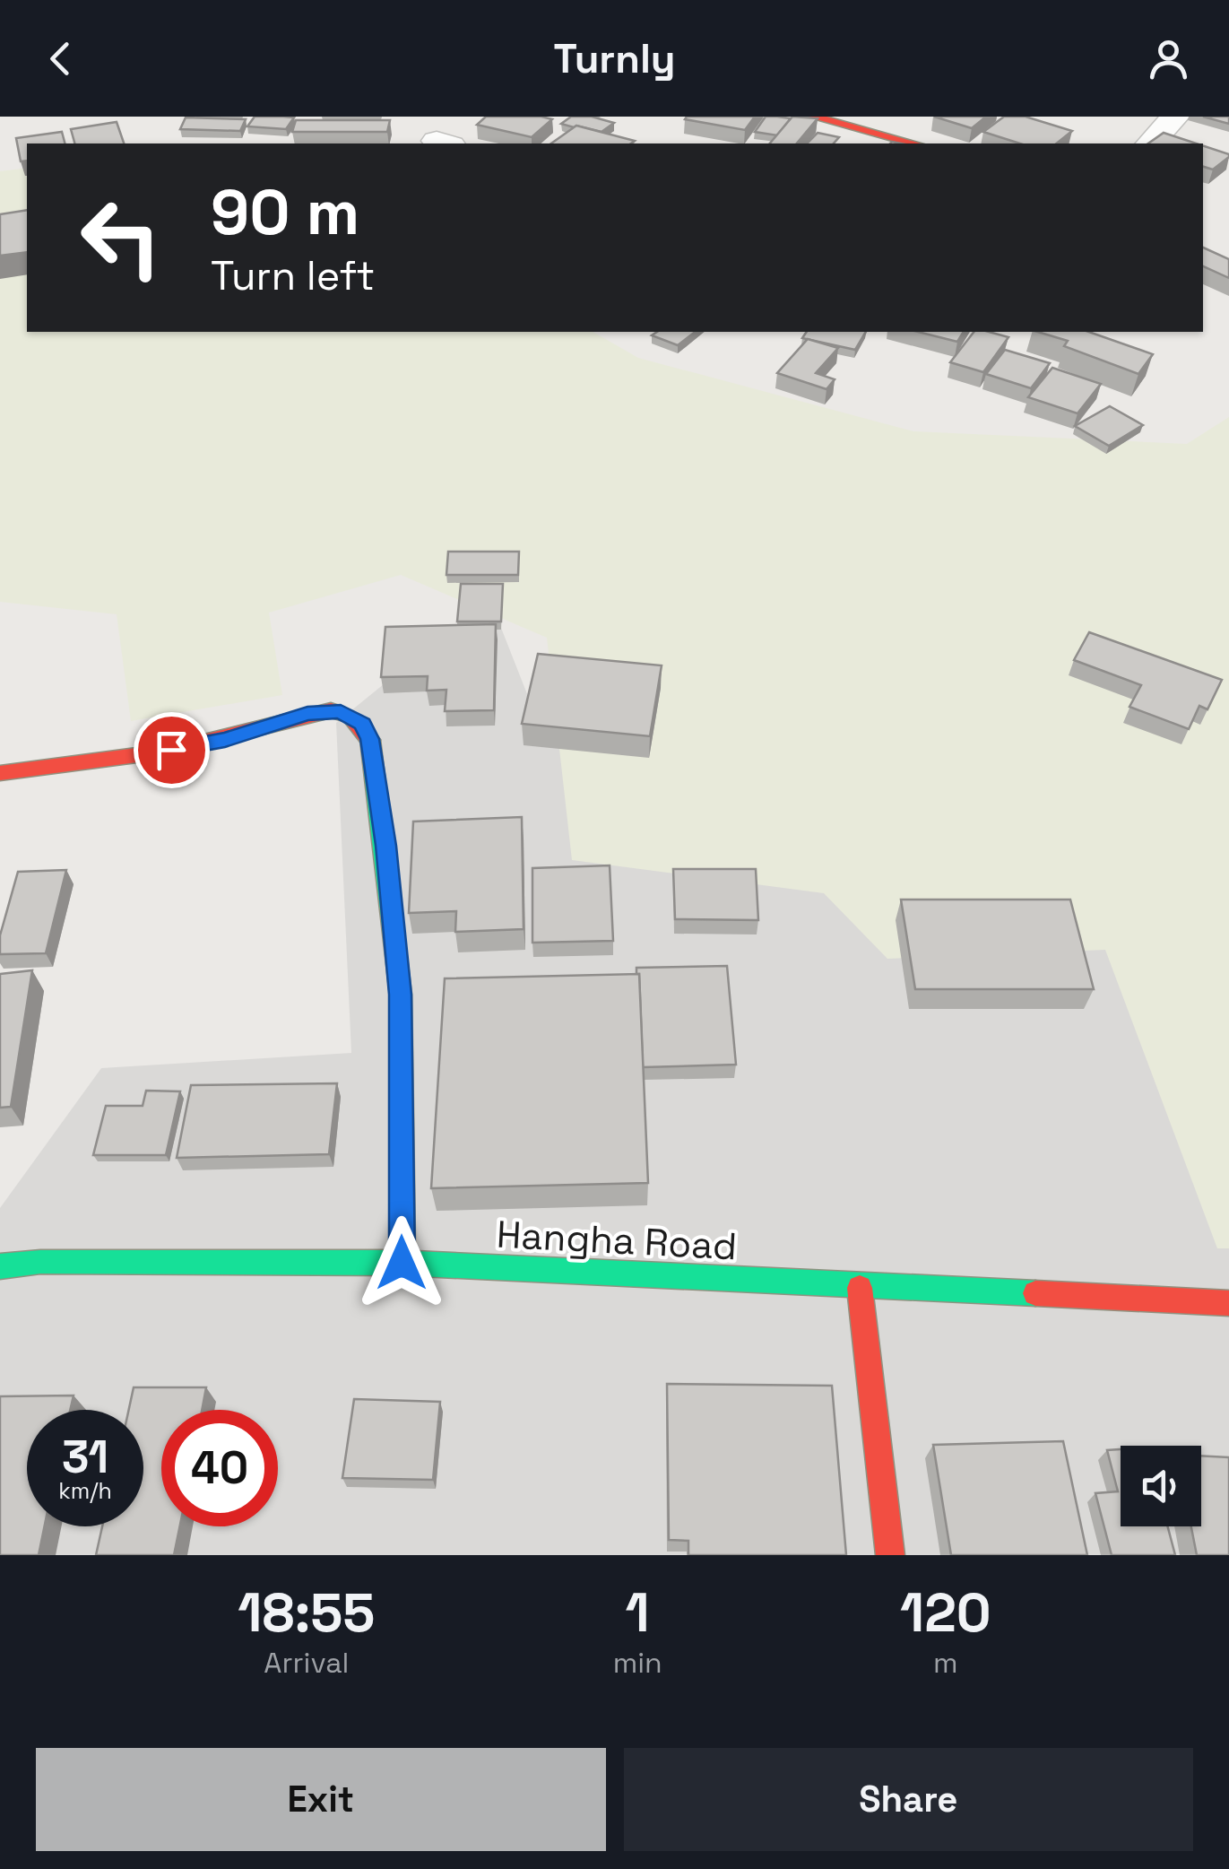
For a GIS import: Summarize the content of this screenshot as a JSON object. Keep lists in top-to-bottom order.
{
  "streets": {
    "main road": ["Hangha Road"]
  },
  "page": {
    "header": "Turnly",
    "turn": ["90 m", "Turn left"],
    "speed": "31 km/h",
    "limit": "40",
    "eta": [
      "18:55",
      "Arrival",
      "1",
      "min",
      "120",
      "m"
    ],
    "buttons": ["Exit", "Share"]
  }
}
